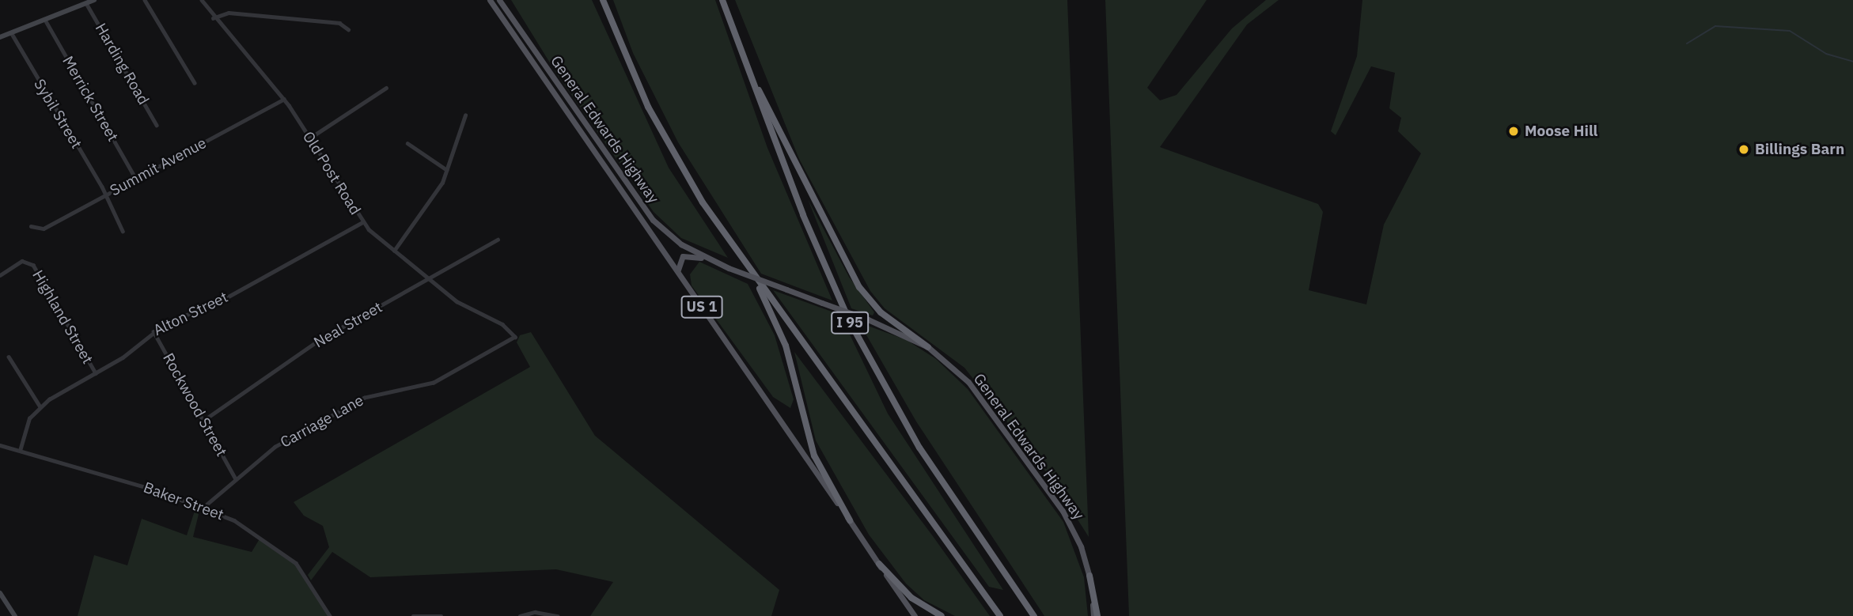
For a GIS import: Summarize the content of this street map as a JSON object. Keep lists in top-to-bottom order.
{
  "streets": {
    "highway": ["I 95"],
    "main road": ["General Edwards Highway", "US 1"],
    "street": [
      "Harding Road",
      "Merrick Street",
      "Sybil Street",
      "Summit Avenue",
      "Old Post Road",
      "Alton Street",
      "Highland Street",
      "Neal Street",
      "Rockwood Street",
      "Carriage Lane",
      "Baker Street"
    ]
  },
  "crossings": [
    ["Merrick Street", "Summit Avenue"],
    ["Sybil Street", "Summit Avenue"],
    ["Summit Avenue", "Old Post Road"],
    ["Old Post Road", "Alton Street"],
    ["Old Post Road", "Neal Street"],
    ["Old Post Road", "Carriage Lane"],
    ["Alton Street", "Highland Street"],
    ["Alton Street", "Rockwood Street"],
    ["Alton Street", "Baker Street"],
    ["Neal Street", "Rockwood Street"],
    ["Rockwood Street", "Carriage Lane"],
    ["Carriage Lane", "Baker Street"]
  ],
  "places": ["Moose Hill", "Billings Barn"]
}
